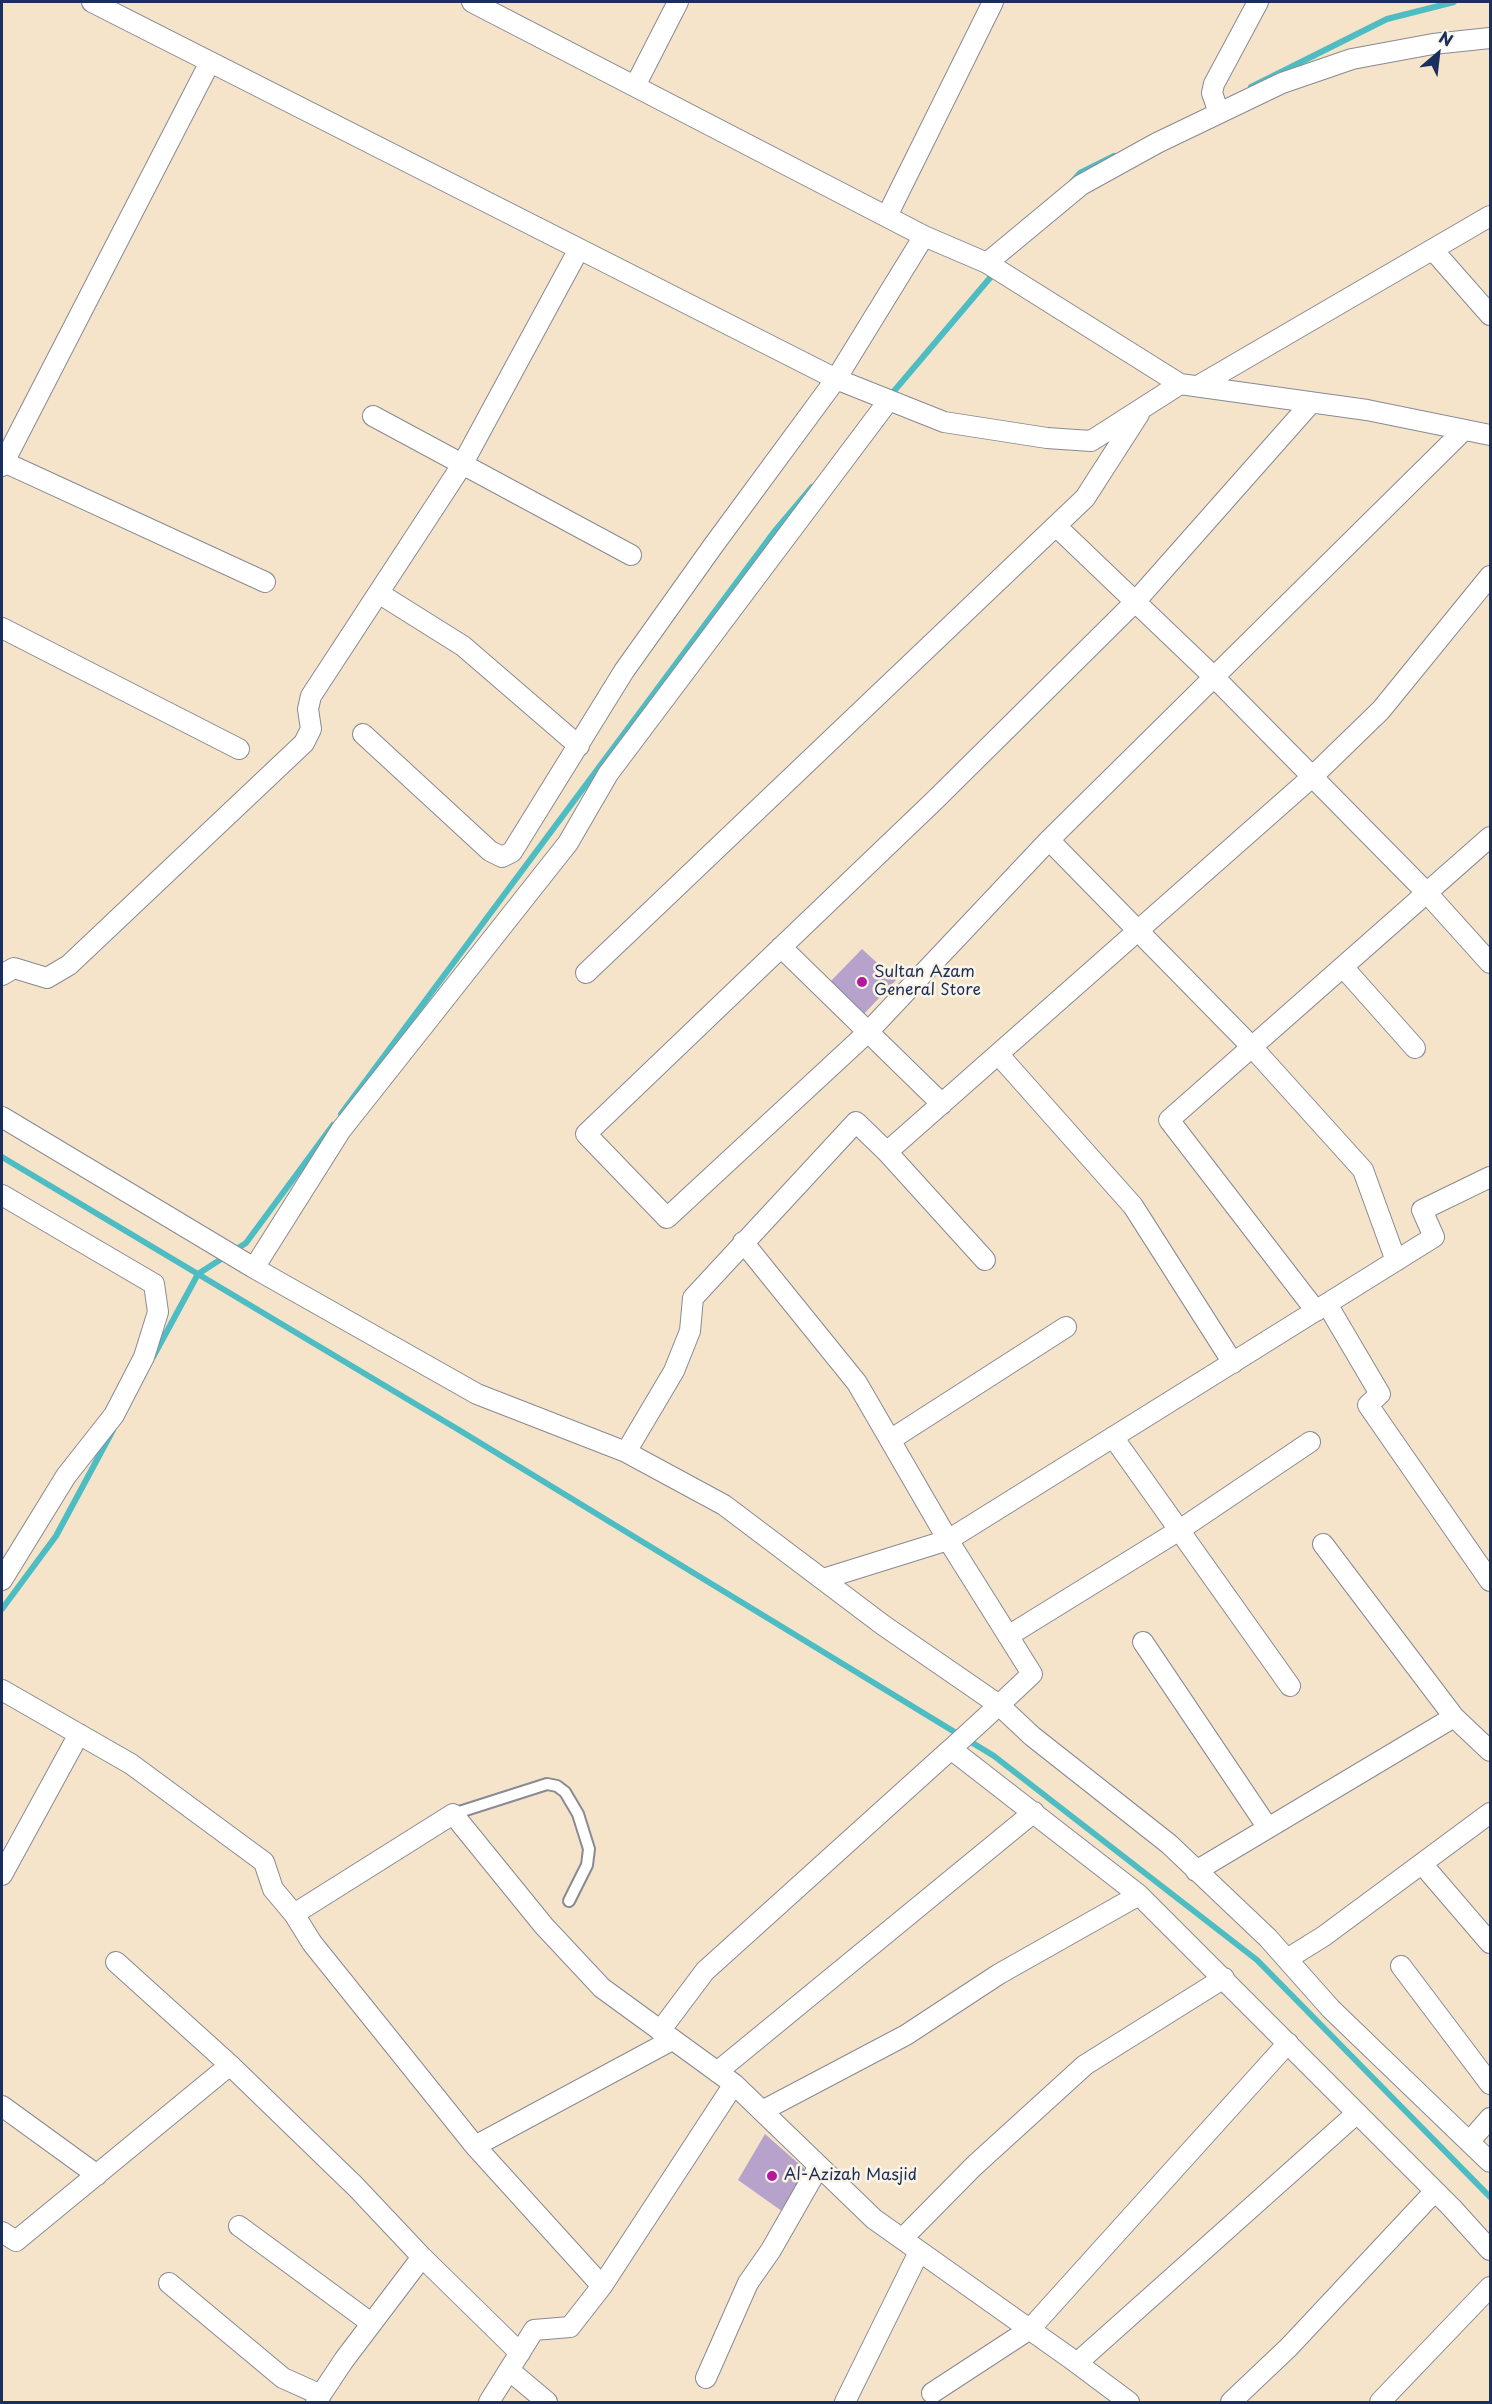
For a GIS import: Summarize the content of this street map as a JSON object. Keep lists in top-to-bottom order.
{
  "places": ["Sultan Azam General Store", "Al-Azizah Masjid"],
  "north": "top right"
}
